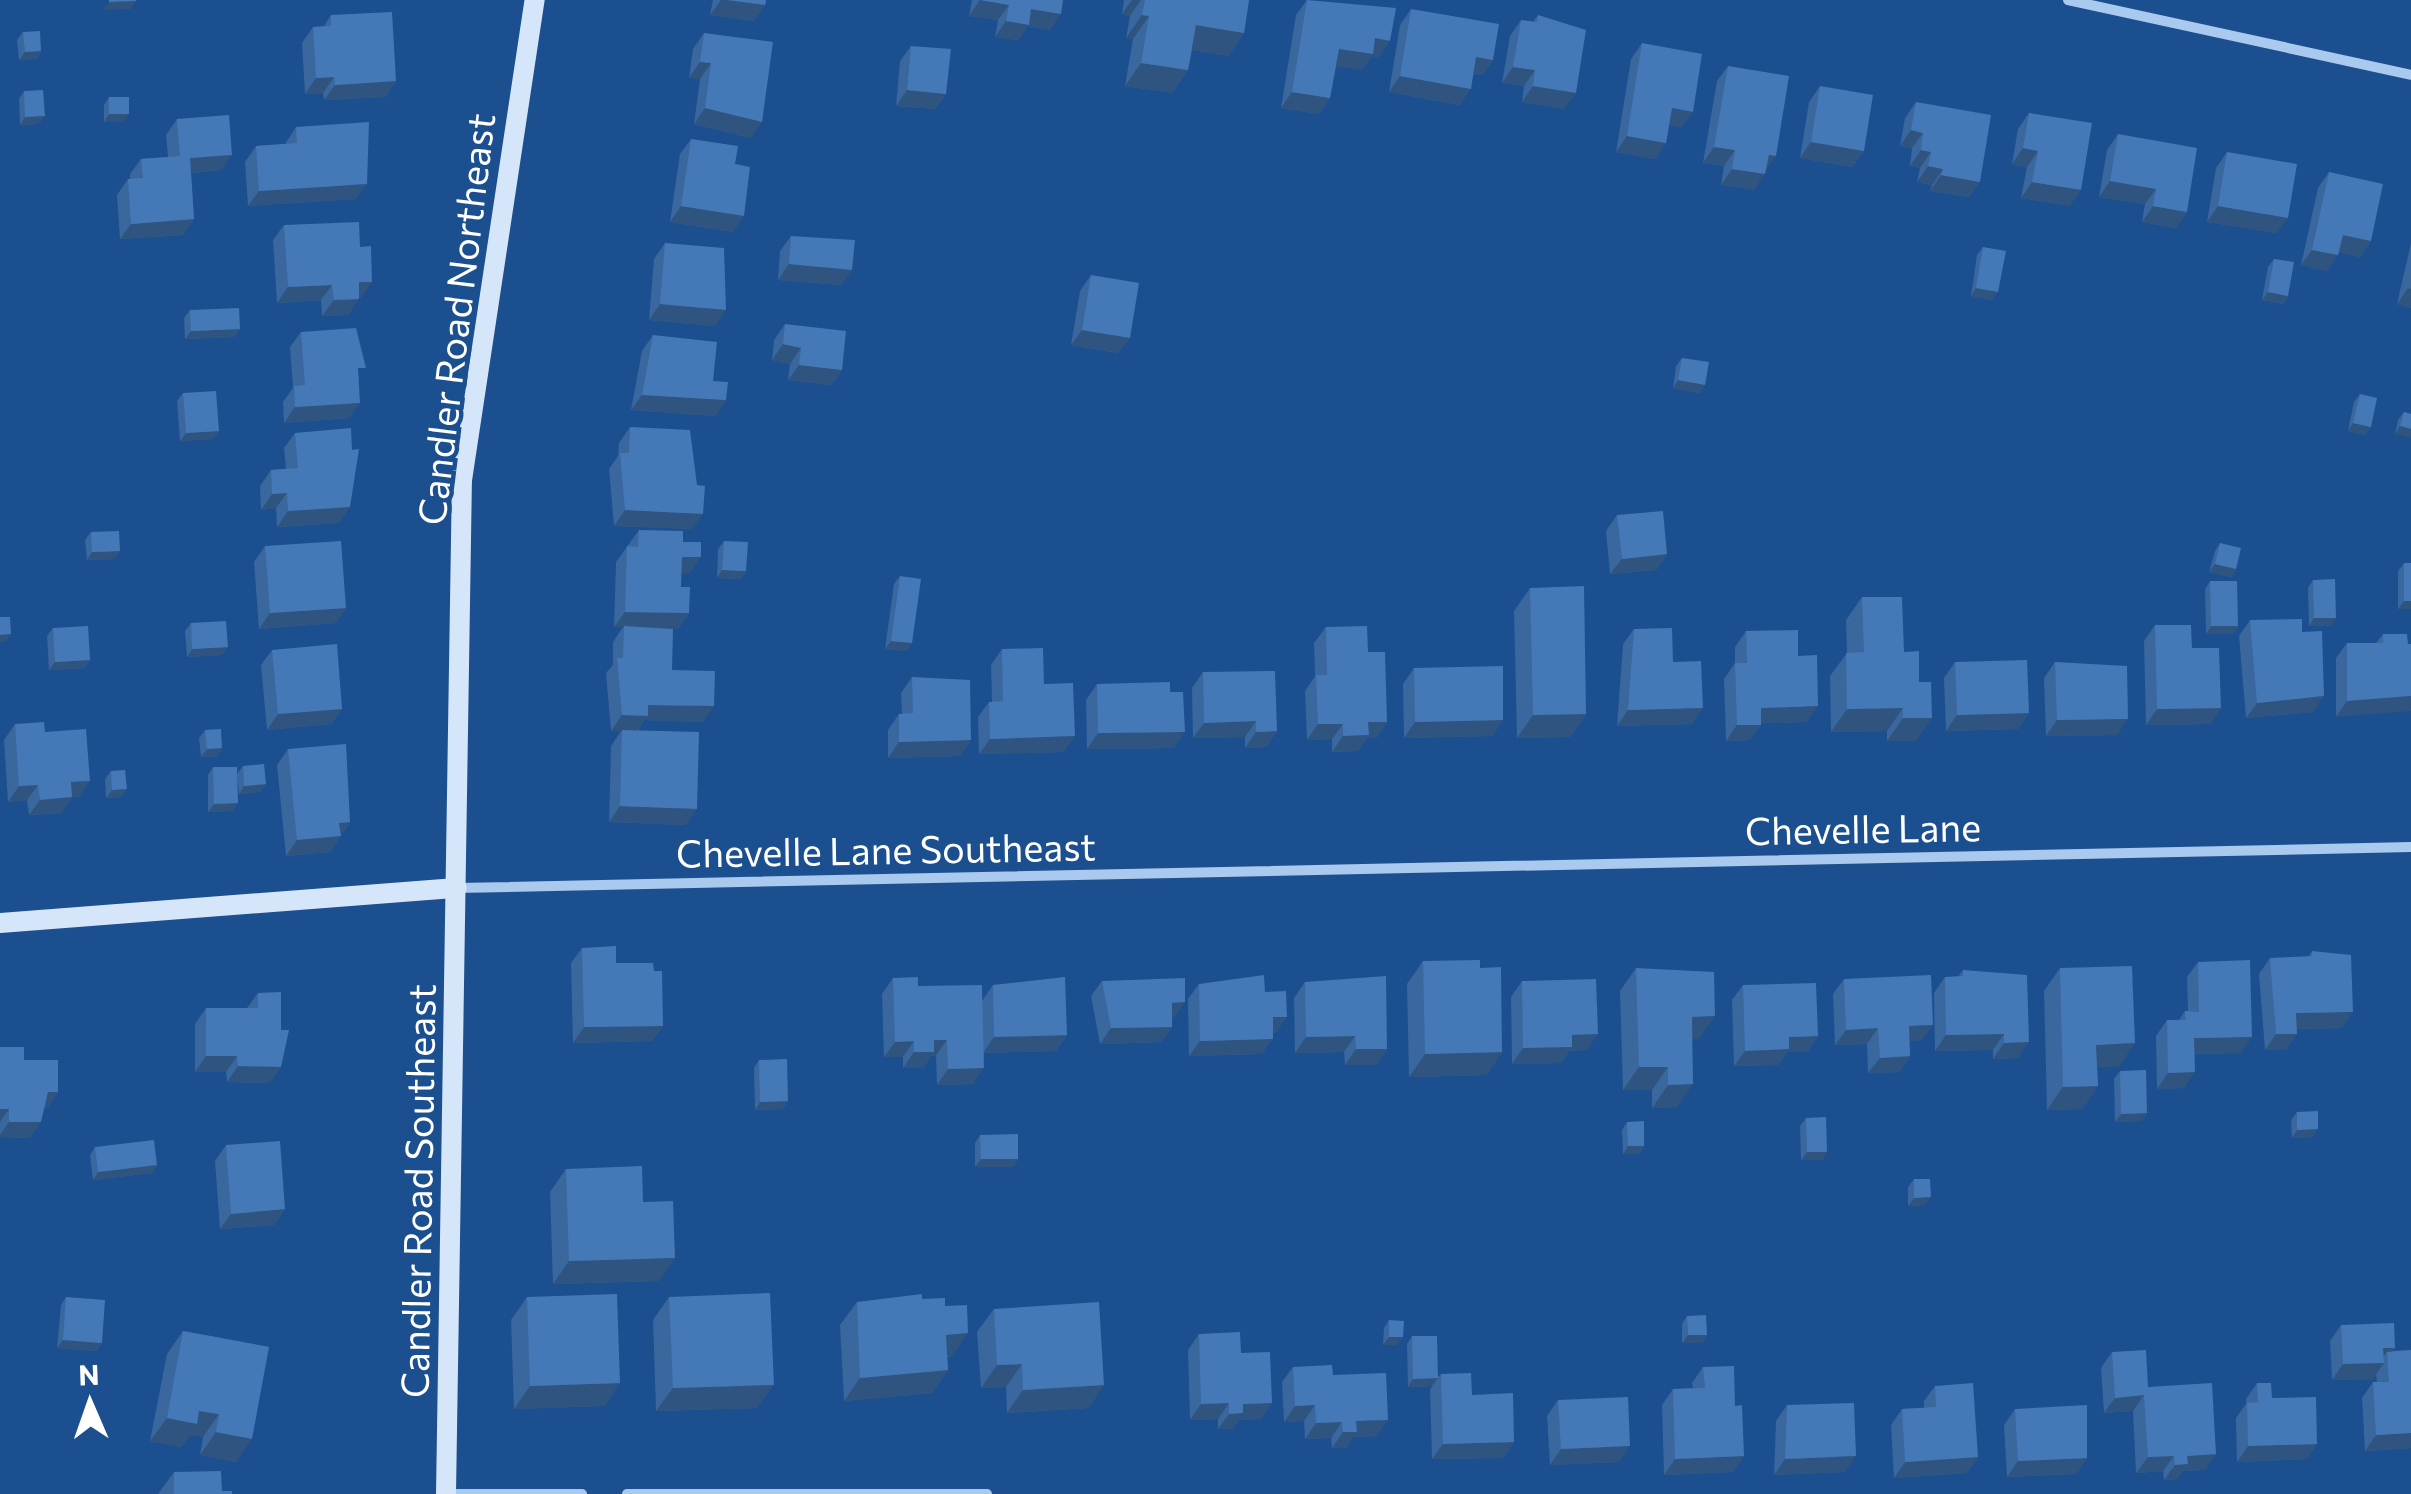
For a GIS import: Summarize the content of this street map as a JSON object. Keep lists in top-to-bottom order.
{
  "streets": {
    "main road": ["Candler Road Northeast", "Candler Road Southeast"],
    "street": ["Chevelle Lane", "Chevelle Lane Southeast"]
  },
  "crossings": [
    ["Candler Road Northeast", "Chevelle Lane Southeast"],
    ["Candler Road Northeast", "Candler Road Southeast"],
    ["Chevelle Lane", "Chevelle Lane Southeast"],
    ["Chevelle Lane Southeast", "Candler Road Southeast"]
  ],
  "north": "top"
}
